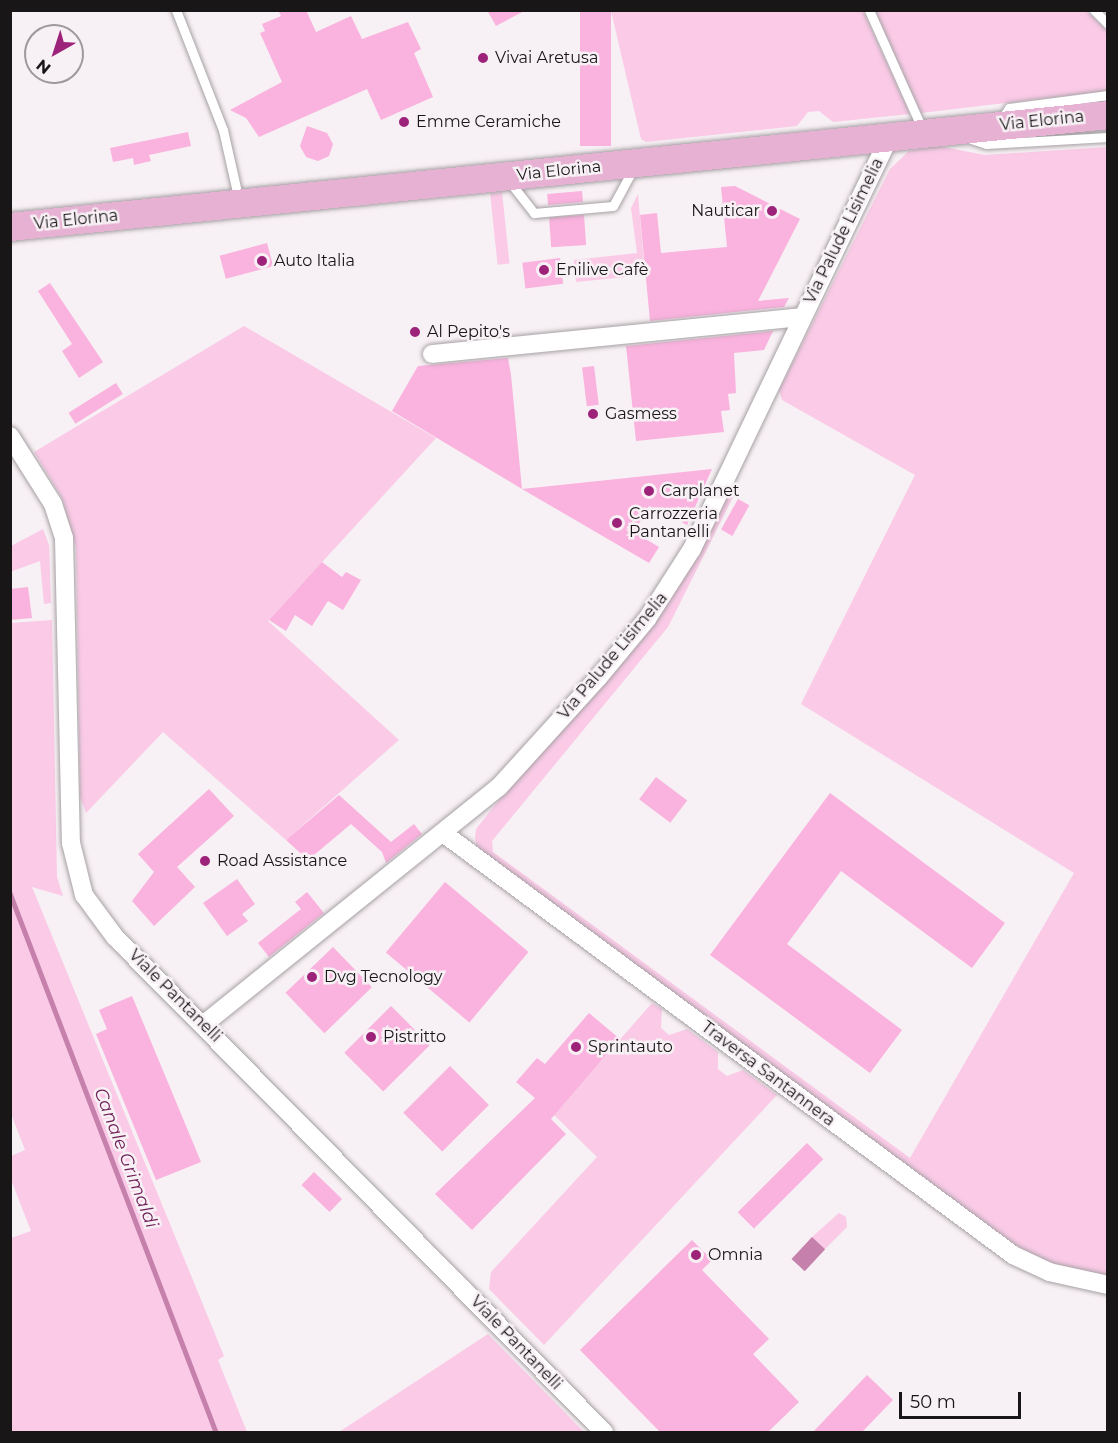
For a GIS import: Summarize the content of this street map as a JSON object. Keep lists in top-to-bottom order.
{
  "streets": {
    "main road": ["Via Elorina"],
    "street": ["Via Palude Lisimelia", "Viale Pantanelli", "Traversa Santannera"]
  },
  "crossings": [
    ["Via Elorina", "Via Palude Lisimelia"],
    ["Via Palude Lisimelia", "Viale Pantanelli"],
    ["Via Palude Lisimelia", "Traversa Santannera"]
  ],
  "water": ["Canale Grimaldi"],
  "places": [
    "Vivai Aretusa",
    "Emme Ceramiche",
    "Nauticar",
    "Auto Italia",
    "Enilive Cafè",
    "Al Pepito's",
    "Gasmess",
    "Carplanet",
    "Carrozzeria Pantanelli",
    "Road Assistance",
    "Dvg Tecnology",
    "Pistritto",
    "Sprintauto",
    "Omnia"
  ],
  "scale_bar": "50 m",
  "north": "bottom left"
}
